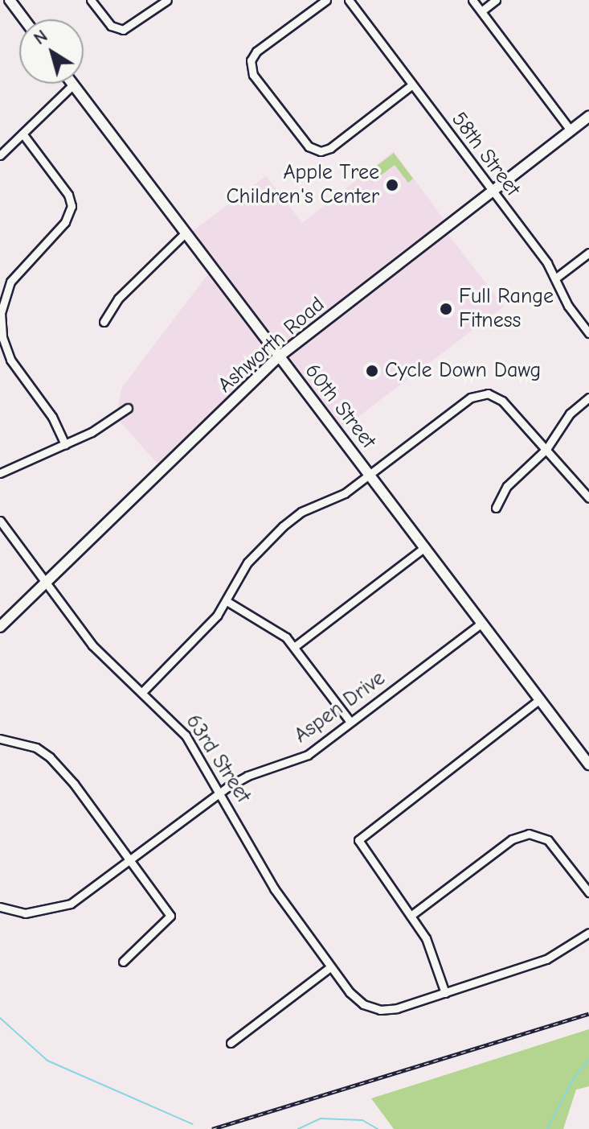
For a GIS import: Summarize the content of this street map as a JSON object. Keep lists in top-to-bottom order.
{
  "streets": {
    "main road": ["Ashworth Road", "60th Street"],
    "street": ["58th Street", "Aspen Drive", "63rd Street"]
  },
  "crossings": [
    ["58th Street", "Ashworth Road"],
    ["Ashworth Road", "60th Street"],
    ["Ashworth Road", "63rd Street"],
    ["60th Street", "Aspen Drive"],
    ["Aspen Drive", "63rd Street"]
  ],
  "places": ["Apple Tree Children's Center", "Full Range Fitness", "Cycle Down Dawg"],
  "north": "top left"
}
